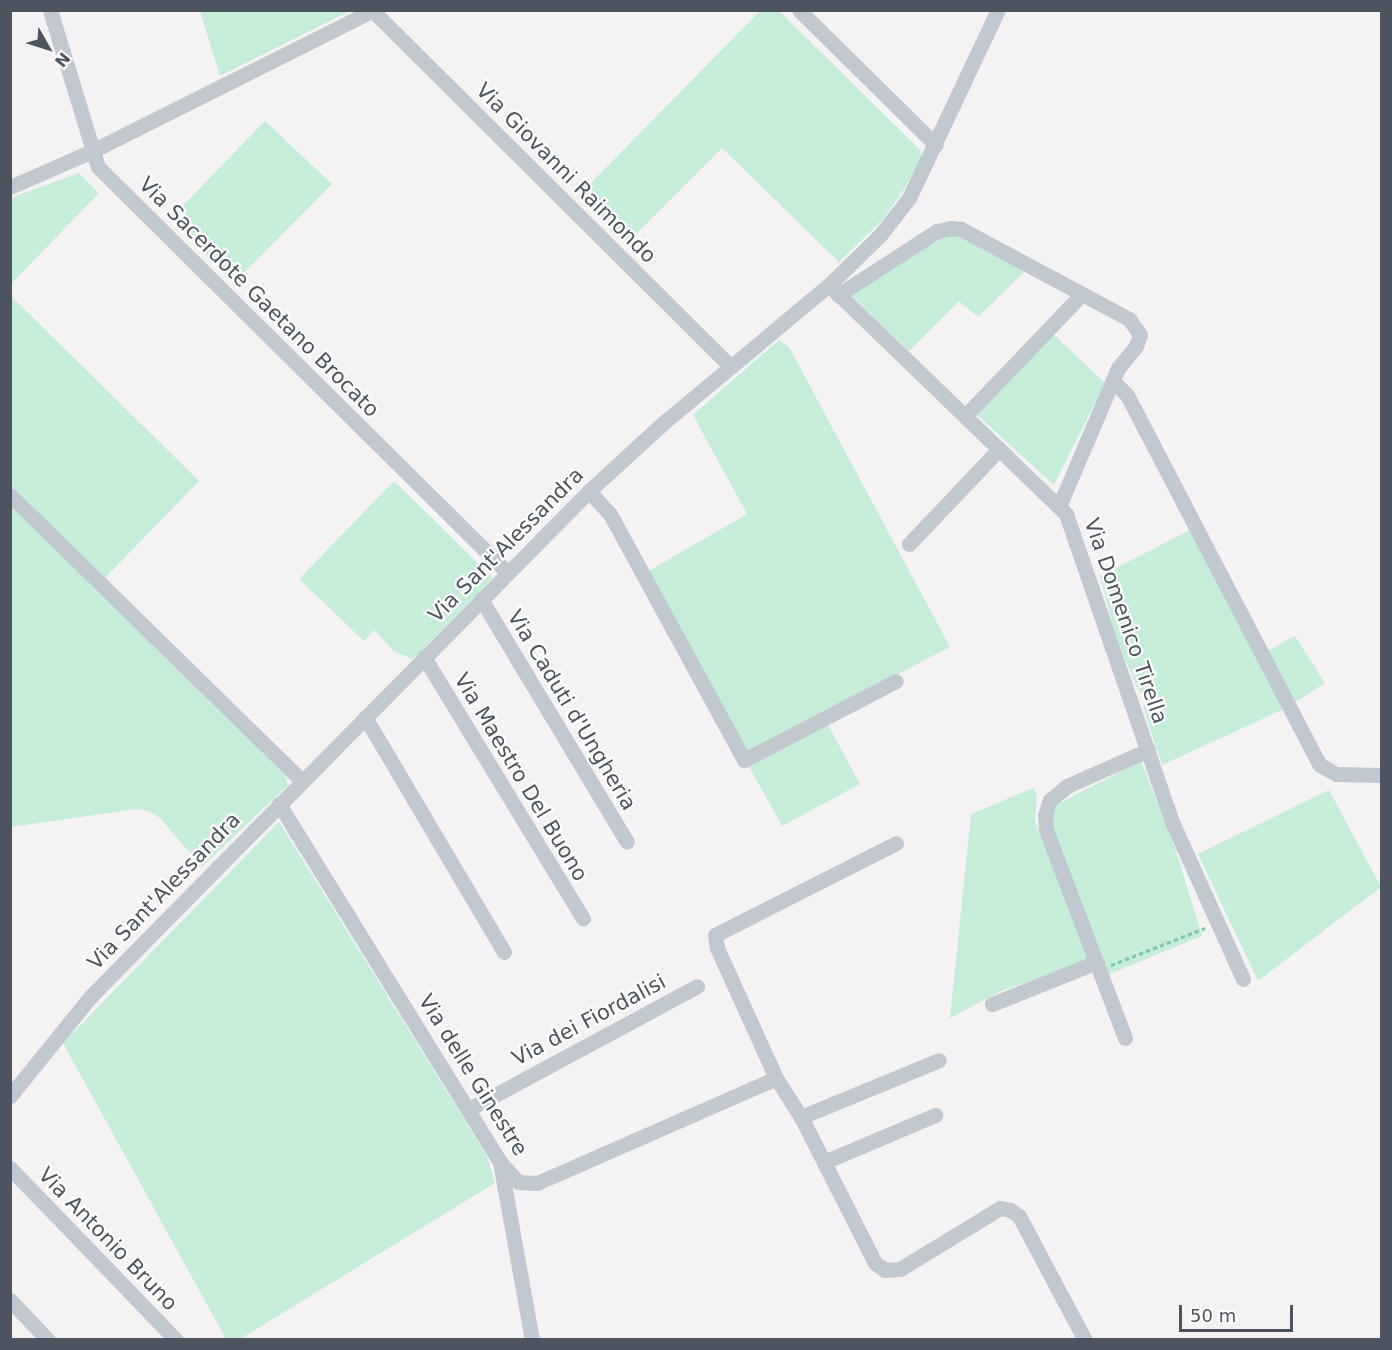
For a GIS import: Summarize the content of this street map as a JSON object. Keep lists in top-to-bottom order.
{
  "streets": {
    "street": [
      "Via Giovanni Raimondo",
      "Via Sacerdote Gaetano Brocato",
      "Via Sant'Alessandra",
      "Via Domenico Tirella",
      "Via Caduti d'Ungheria",
      "Via Maestro Del Buono",
      "Via dei Fiordalisi",
      "Via delle Ginestre",
      "Via Antonio Bruno"
    ]
  },
  "crossings": [
    ["Via Giovanni Raimondo", "Via Sant'Alessandra"],
    ["Via Sacerdote Gaetano Brocato", "Via Sant'Alessandra"],
    ["Via Sant'Alessandra", "Via Domenico Tirella"],
    ["Via Sant'Alessandra", "Via Caduti d'Ungheria"],
    ["Via Sant'Alessandra", "Via Maestro Del Buono"],
    ["Via Sant'Alessandra", "Via delle Ginestre"],
    ["Via dei Fiordalisi", "Via delle Ginestre"]
  ],
  "scale_bar": "50 m",
  "north": "bottom right"
}
